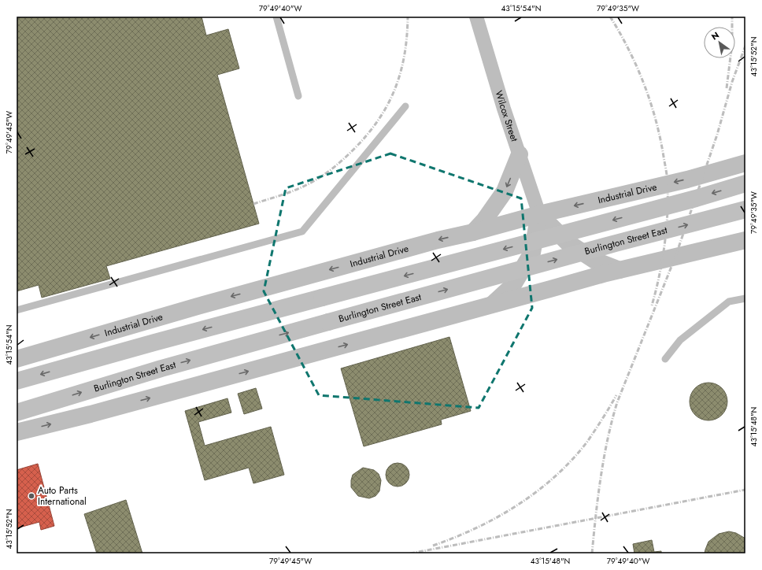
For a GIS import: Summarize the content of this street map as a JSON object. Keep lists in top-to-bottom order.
{
  "streets": {
    "main road": ["Burlington Street East"],
    "street": ["Wilcox Street", "Industrial Drive"]
  },
  "crossings": [
    ["Wilcox Street", "Industrial Drive"]
  ],
  "places": ["Auto Parts International"],
  "north": "top left",
  "coordinates": [
    "79°49'40\"W",
    "43°15'54\"N",
    "79°49'35\"W",
    "43°15'52\"N",
    "79°49'45\"W",
    "43°15'48\"N"
  ]
}
